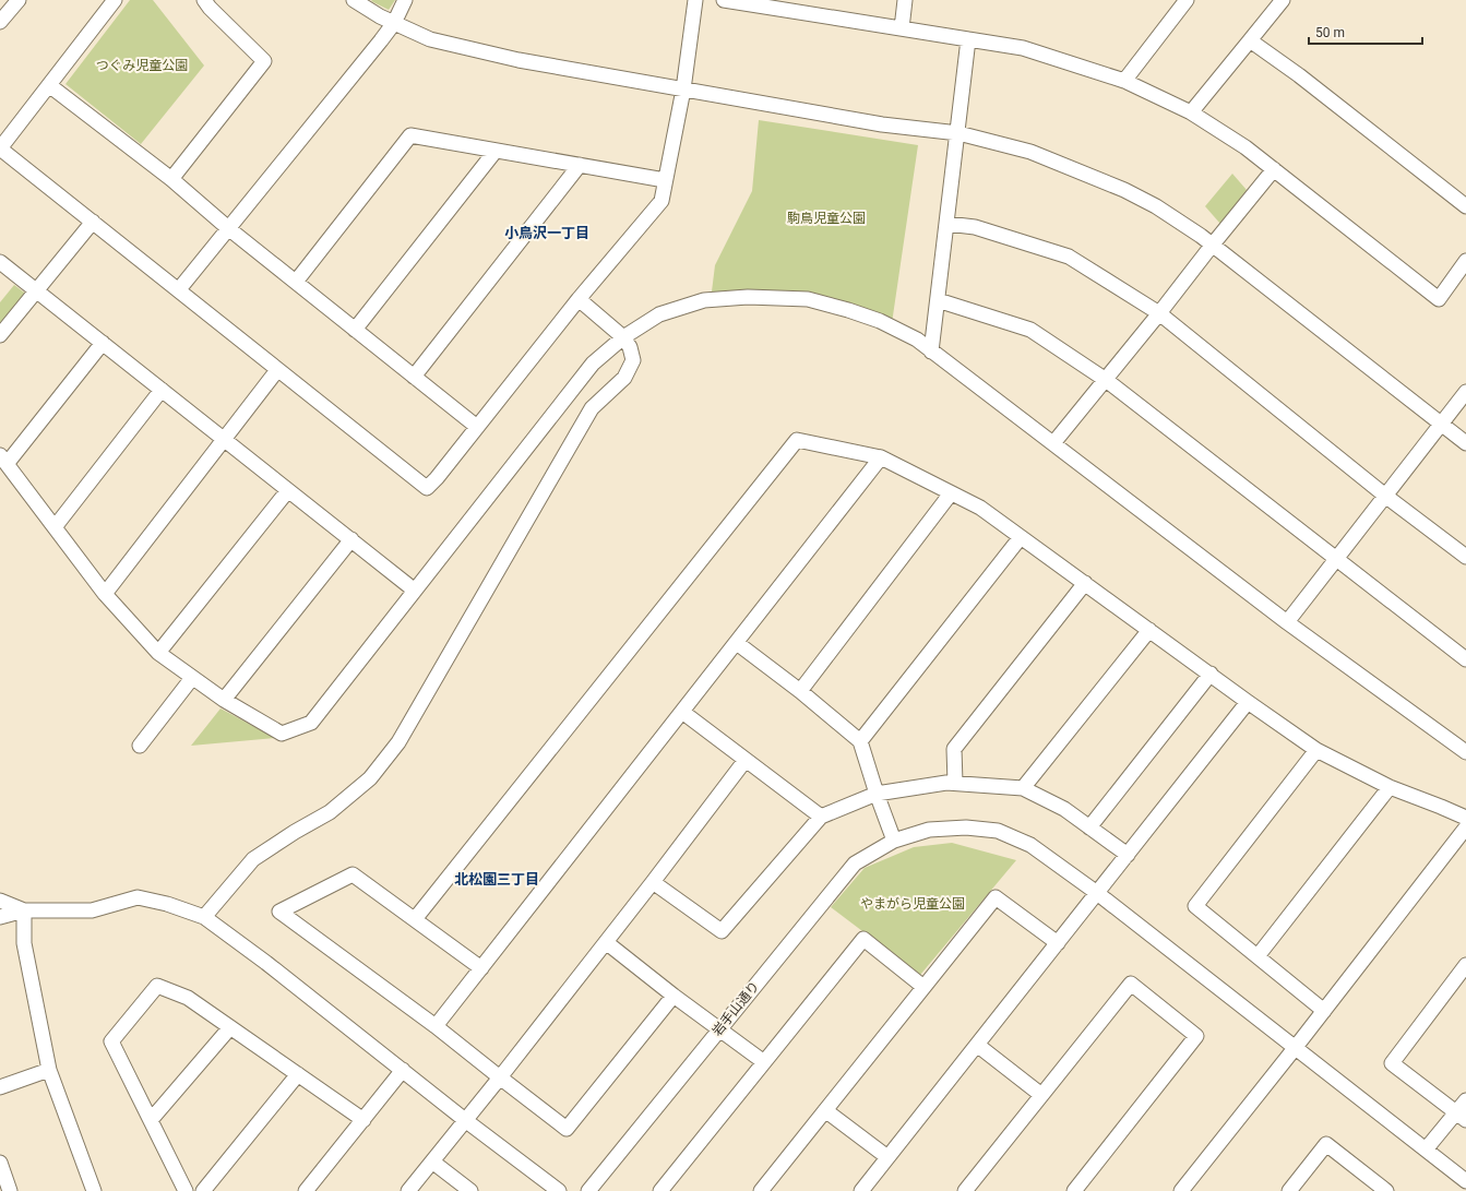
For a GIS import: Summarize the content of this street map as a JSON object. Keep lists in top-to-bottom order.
{
  "streets": {
    "street": ["岩手山通り"]
  },
  "districts": ["小鳥沢一丁目", "北松園三丁目"],
  "parks": ["つぐみ児童公園", "駒鳥児童公園", "やまがら児童公園"],
  "scale_bar": "50 m"
}
